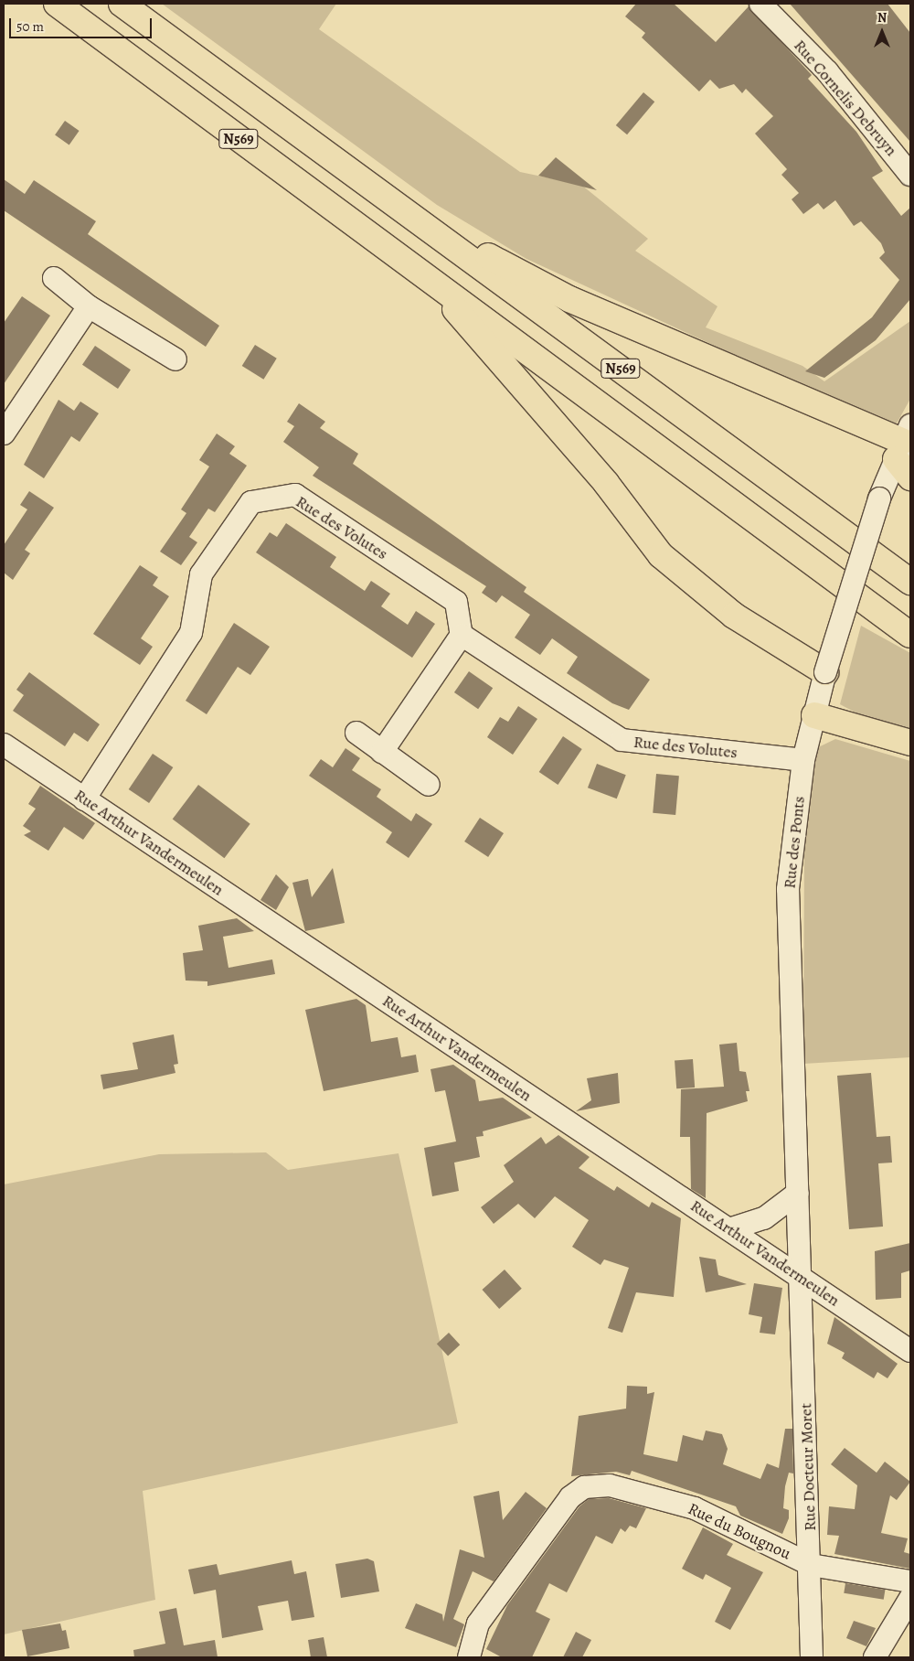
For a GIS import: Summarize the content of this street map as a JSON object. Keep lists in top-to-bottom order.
{
  "streets": {
    "highway": ["N569"],
    "street": [
      "Rue Cornelis Debruyn",
      "Rue des Volutes",
      "Rue Arthur Vandermeulen",
      "Rue des Ponts",
      "Rue Docteur Moret",
      "Rue du Bougnou"
    ]
  },
  "crossings": [
    ["Rue des Volutes", "Rue Arthur Vandermeulen"],
    ["Rue des Volutes", "Rue des Ponts"],
    ["Rue Arthur Vandermeulen", "Rue des Ponts"],
    ["Rue Arthur Vandermeulen", "Rue Docteur Moret"],
    ["Rue des Ponts", "Rue Docteur Moret"],
    ["Rue Docteur Moret", "Rue du Bougnou"]
  ],
  "scale_bar": "50 m",
  "north": "top"
}
